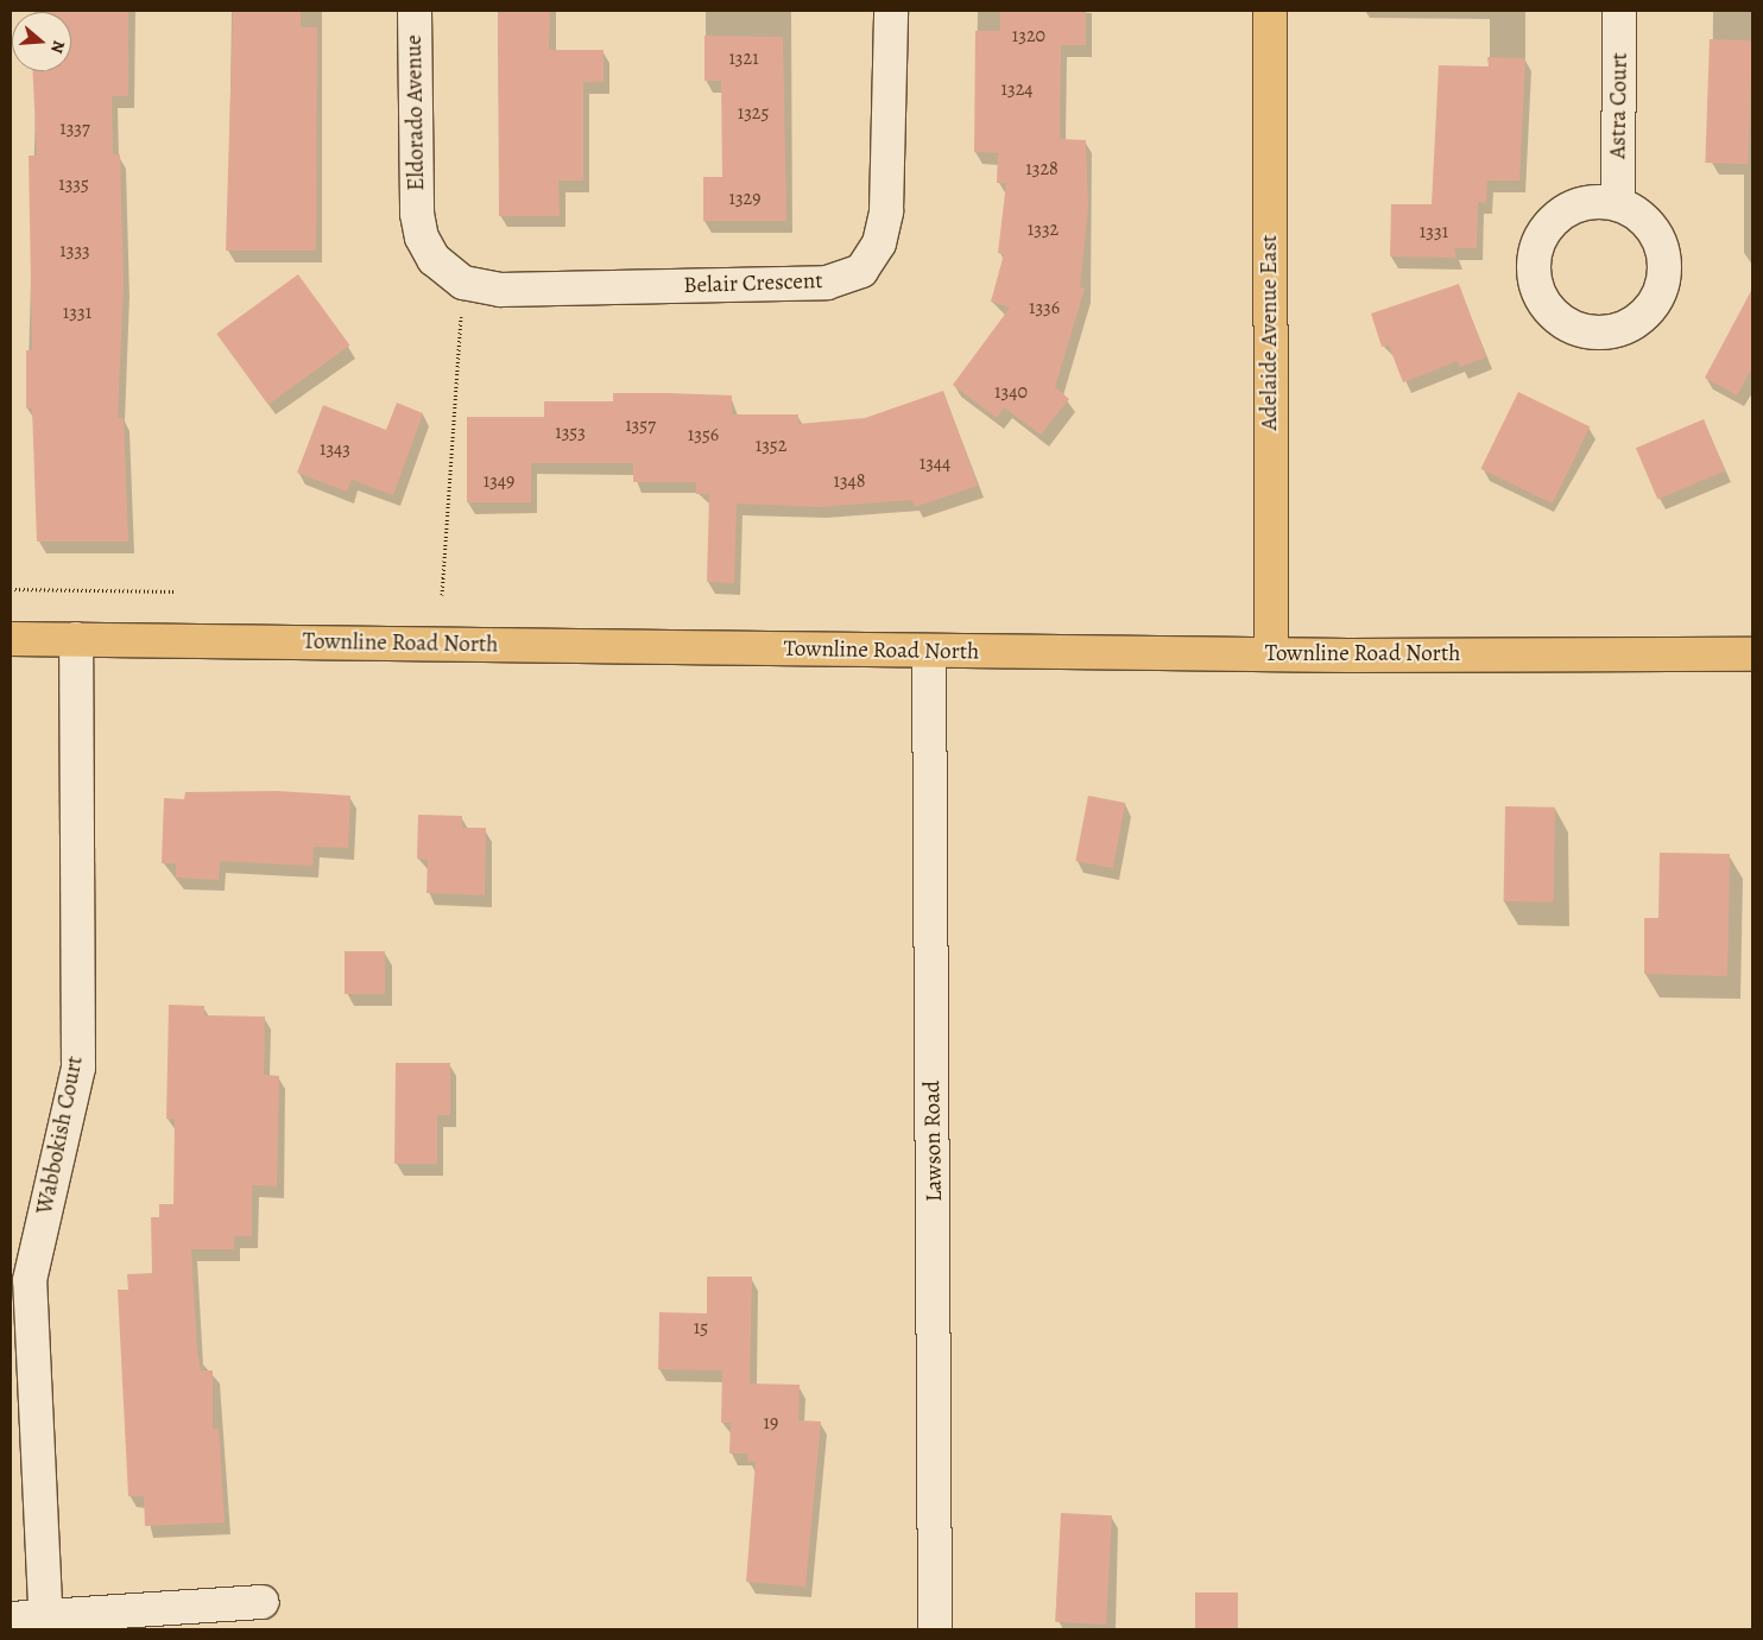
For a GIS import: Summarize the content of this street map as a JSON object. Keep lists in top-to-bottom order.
{
  "streets": {
    "main road": ["Adelaide Avenue East", "Townline Road North"],
    "street": [
      "Astra Court",
      "Eldorado Avenue",
      "Belair Crescent",
      "Wabbokish Court",
      "Lawson Road"
    ]
  },
  "crossings": [
    ["Eldorado Avenue", "Belair Crescent"],
    ["Adelaide Avenue East", "Townline Road North"],
    ["Townline Road North", "Wabbokish Court"],
    ["Townline Road North", "Lawson Road"]
  ],
  "house_numbers": [
    "1320",
    "1321",
    "1324",
    "1325",
    "1337",
    "1328",
    "1335",
    "1329",
    "1332",
    "1331",
    "1333",
    "1336",
    "1331",
    "1340",
    "1357",
    "1353",
    "1356",
    "1352",
    "1343",
    "1344",
    "1349",
    "1348",
    "15",
    "19"
  ],
  "north": "right"
}
